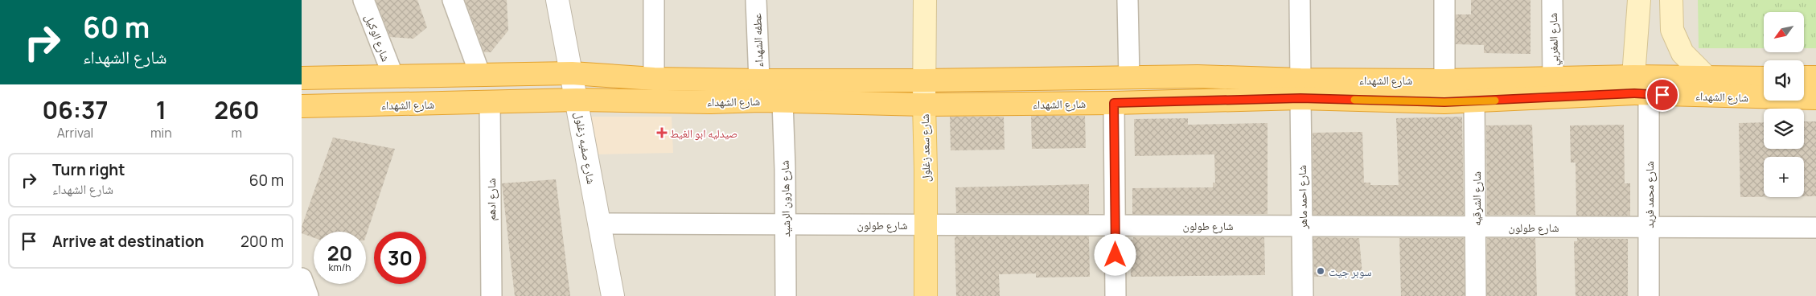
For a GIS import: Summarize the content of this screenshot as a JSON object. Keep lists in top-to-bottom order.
{
  "streets": {
    "highway": ["شارع الشهداء"],
    "main road": ["شارع سعد زغلول"],
    "street": [
      "شارع الوكيل",
      "شارع المغربي",
      "عطفه الشهداء",
      "شارع صفيه زغلول",
      "شارع محمد فريد",
      "شارع احمد ماهر",
      "شارع هارون الرشيد",
      "شارع الشرقيه",
      "شارع ادهم",
      "شارع طولون"
    ]
  },
  "crossings": [
    ["شارع الوكيل", "شارع الشهداء"],
    ["شارع المغربي", "شارع الشهداء"],
    ["عطفه الشهداء", "شارع الشهداء"],
    ["شارع الشهداء", "شارع صفيه زغلول"],
    ["شارع الشهداء", "شارع سعد زغلول"],
    ["شارع الشهداء", "شارع محمد فريد"],
    ["شارع الشهداء", "شارع احمد ماهر"],
    ["شارع الشهداء", "شارع هارون الرشيد"],
    ["شارع الشهداء", "شارع الشرقيه"],
    ["شارع الشهداء", "شارع ادهم"],
    ["شارع صفيه زغلول", "شارع طولون"],
    ["شارع سعد زغلول", "شارع طولون"],
    ["شارع محمد فريد", "شارع طولون"],
    ["شارع احمد ماهر", "شارع طولون"],
    ["شارع هارون الرشيد", "شارع طولون"],
    ["شارع الشرقيه", "شارع طولون"]
  ],
  "places": {
    "health": ["صيدليه ابو الغيط"],
    "other": ["سوبر جيت"]
  },
  "north": "bottom left",
  "page": {
    "turn": ["60 m", "شارع الشهداء"],
    "map_buttons": "+",
    "eta": [
      "06:37",
      "Arrival",
      "1",
      "min",
      "260",
      "m"
    ],
    "list": [
      {
        "name": "Turn right",
        "note": "شارع الشهداء",
        "value": "60 m"
      },
      {
        "name": "Arrive at destination",
        "value": "200 m"
      }
    ],
    "speed": "20 km/h",
    "limit": "30"
  }
}
